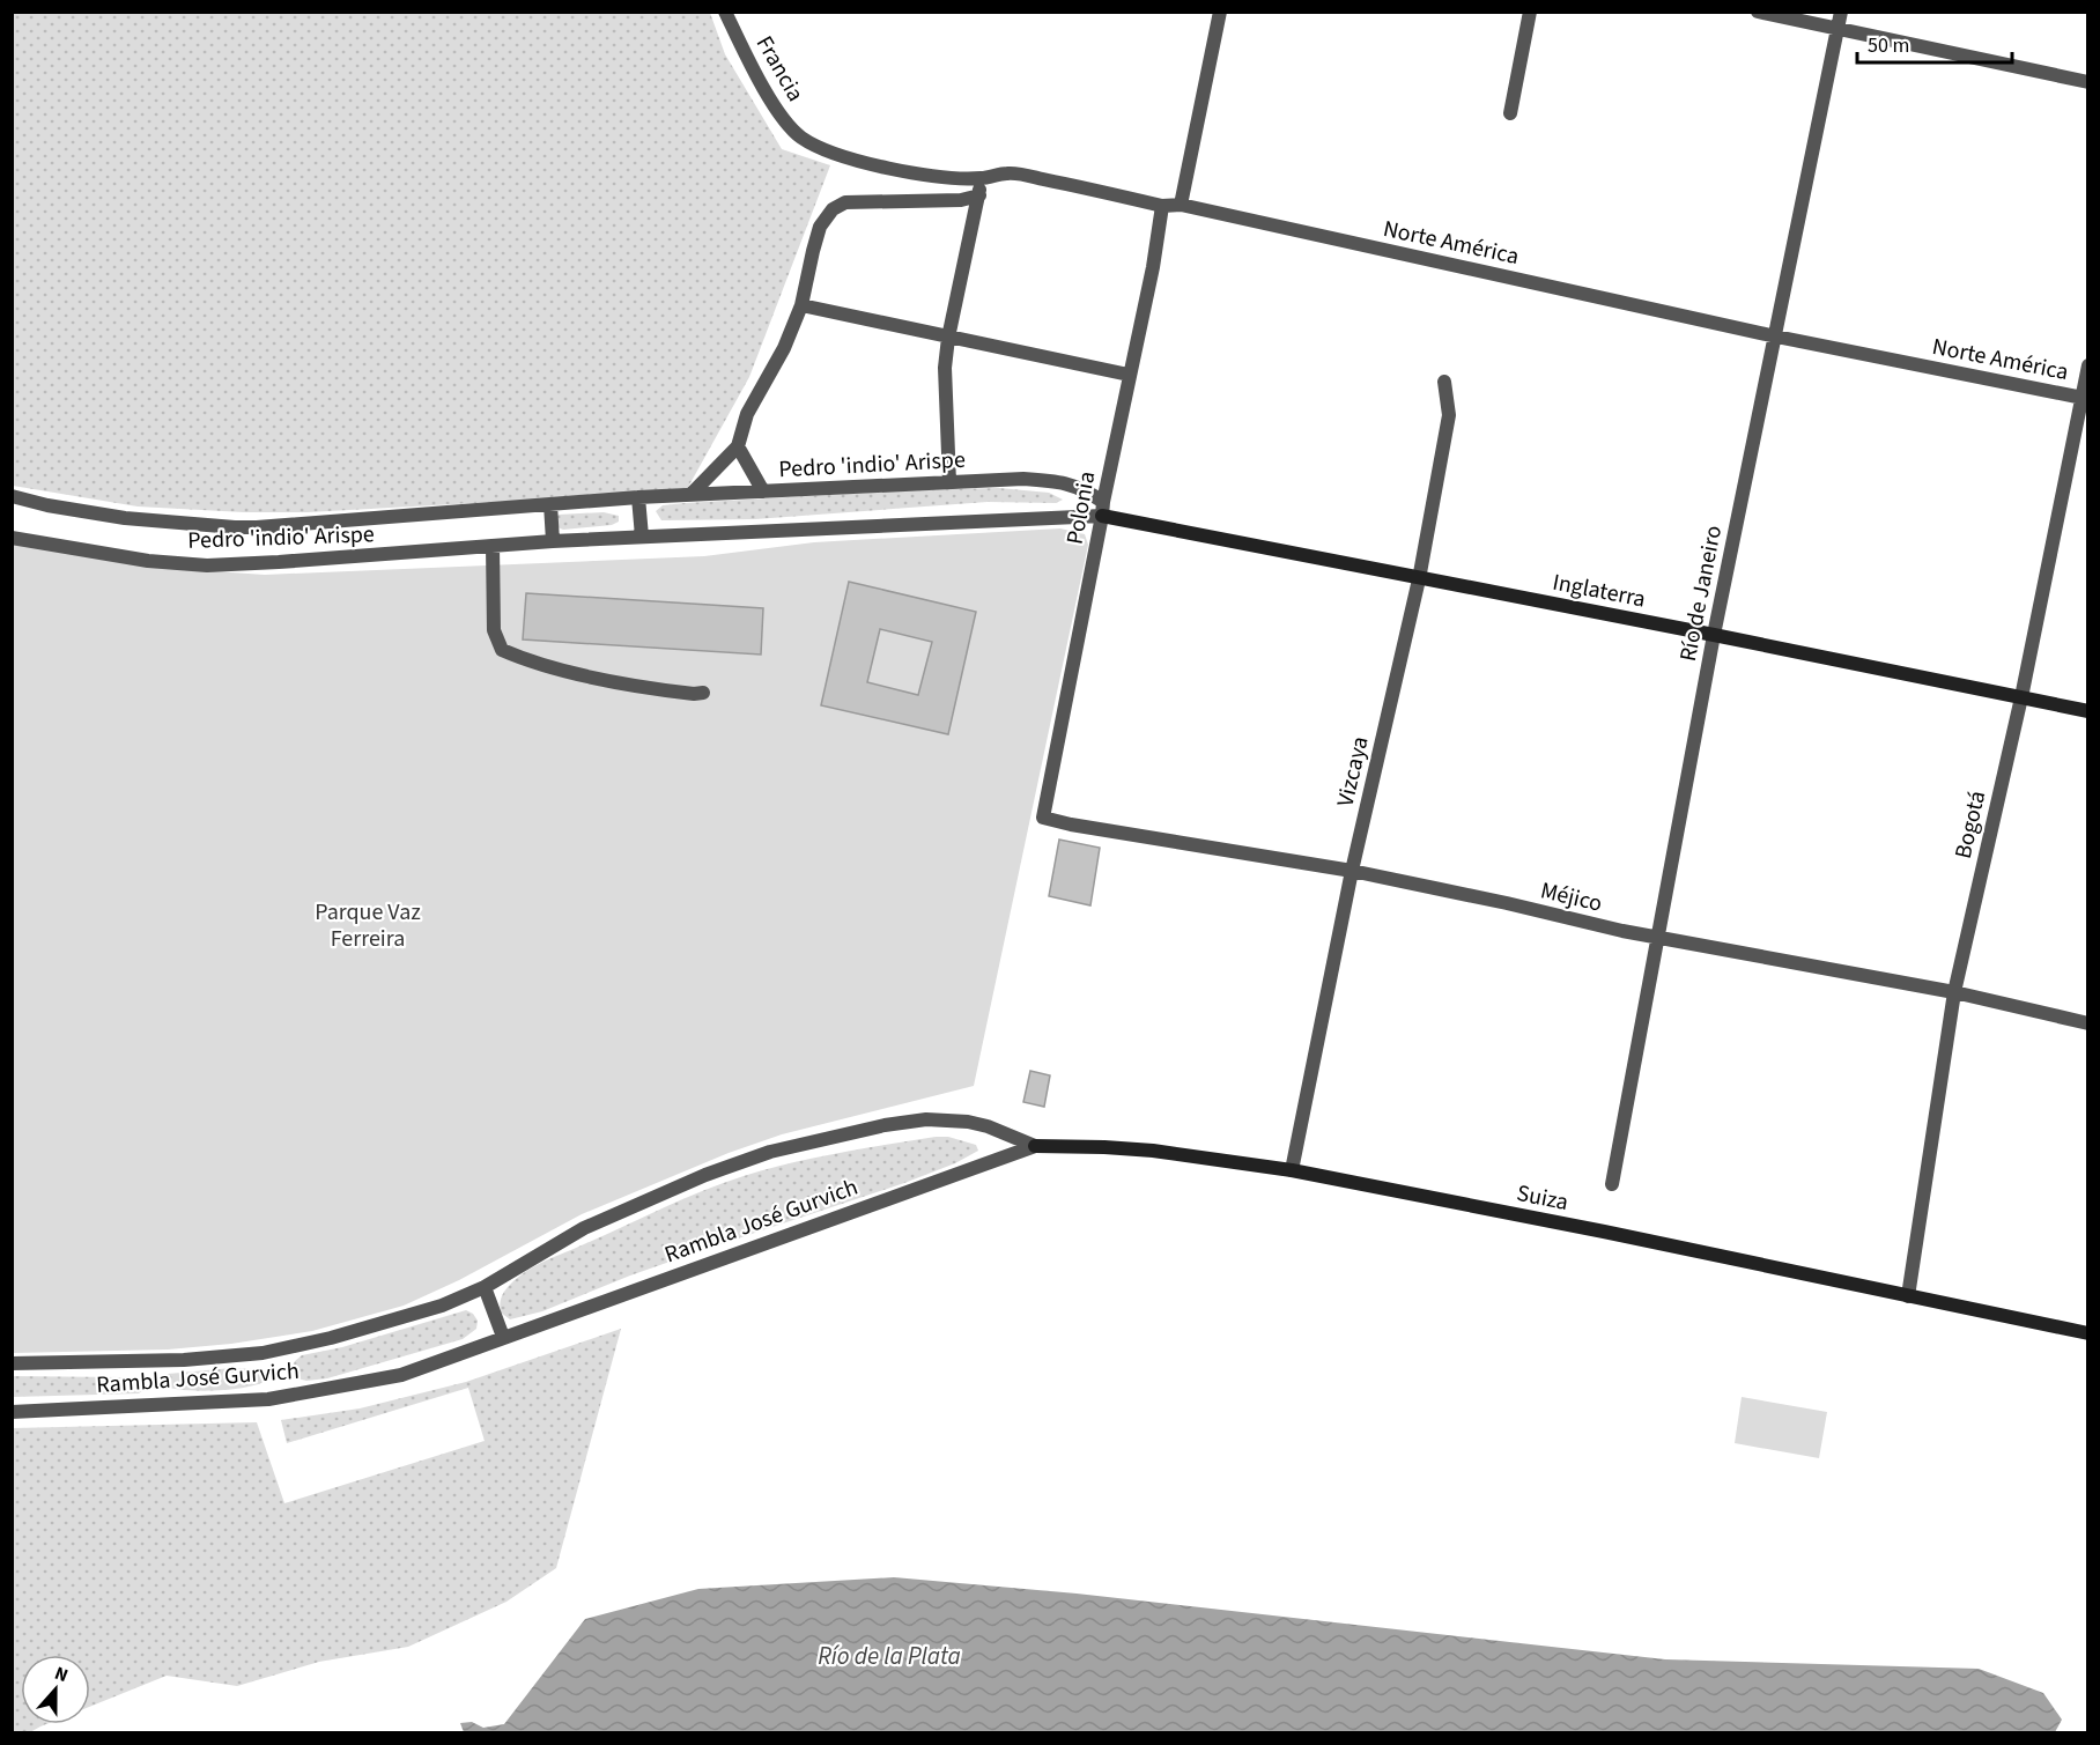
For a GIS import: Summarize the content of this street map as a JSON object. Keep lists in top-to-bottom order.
{
  "streets": {
    "street": [
      "Francia",
      "Norte América",
      "Pedro 'indio' Arispe",
      "Polonia",
      "Inglaterra",
      "Río de Janeiro",
      "Vizcaya",
      "Bogotá",
      "Méjico",
      "Suiza",
      "Rambla José Gurvich"
    ]
  },
  "crossings": [
    ["Francia", "Norte América"],
    ["Norte América", "Polonia"],
    ["Norte América", "Río de Janeiro"],
    ["Norte América", "Bogotá"],
    ["Pedro 'indio' Arispe", "Polonia"],
    ["Pedro 'indio' Arispe", "Inglaterra"],
    ["Polonia", "Inglaterra"],
    ["Polonia", "Méjico"],
    ["Inglaterra", "Río de Janeiro"],
    ["Inglaterra", "Vizcaya"],
    ["Inglaterra", "Bogotá"],
    ["Río de Janeiro", "Méjico"],
    ["Vizcaya", "Méjico"],
    ["Vizcaya", "Suiza"],
    ["Bogotá", "Méjico"],
    ["Bogotá", "Suiza"],
    ["Suiza", "Rambla José Gurvich"]
  ],
  "water": ["Río de la Plata"],
  "parks": ["Parque Vaz Ferreira"],
  "scale_bar": "50 m",
  "north": "top"
}
